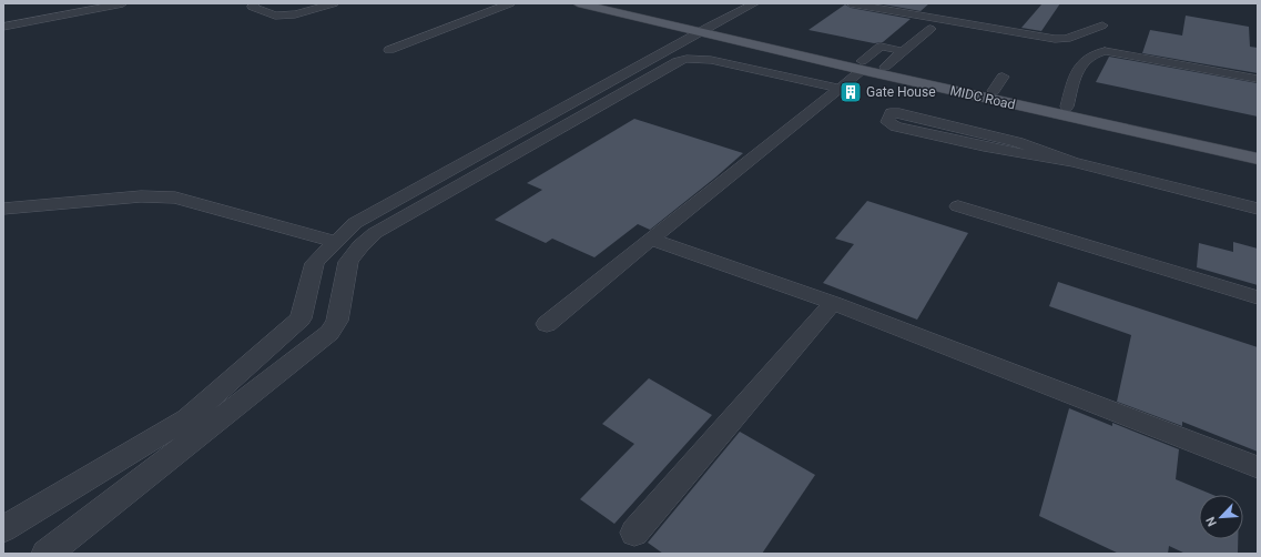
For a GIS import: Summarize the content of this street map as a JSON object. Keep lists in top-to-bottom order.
{
  "streets": {
    "main road": ["MIDC Road"]
  },
  "places": {
    "building": ["Gate House"]
  },
  "north": "bottom left"
}
